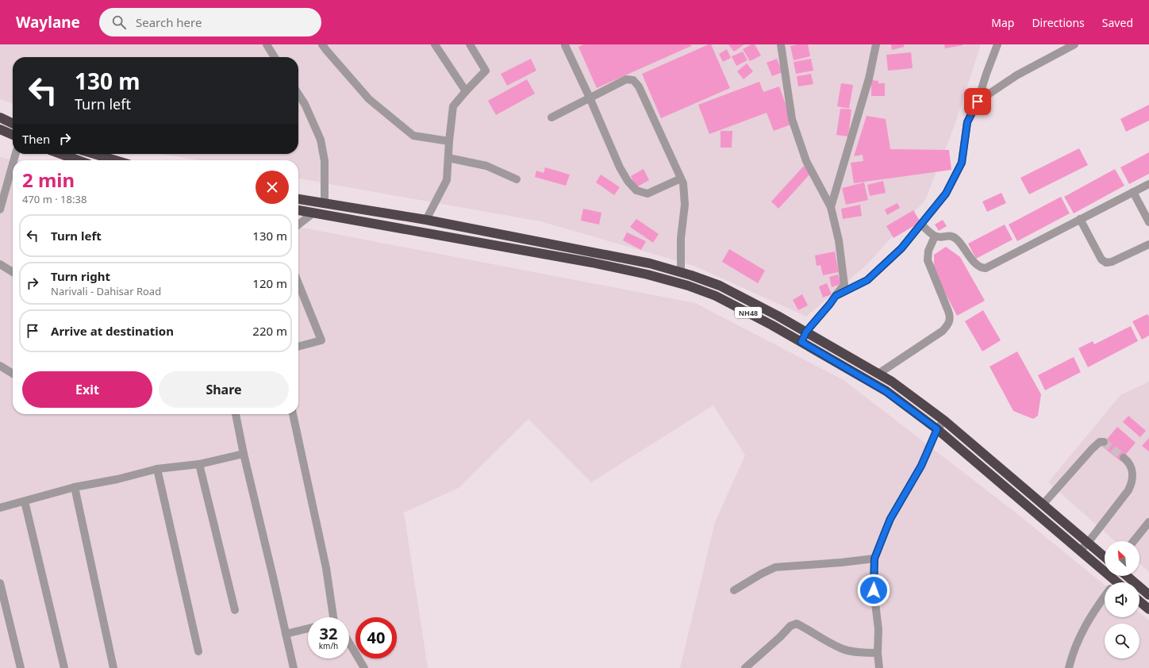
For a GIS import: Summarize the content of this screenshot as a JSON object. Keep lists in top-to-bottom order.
{
  "streets": {
    "highway": ["NH48"]
  },
  "north": "top left",
  "page": {
    "header": "Waylane",
    "search": "Search here",
    "nav": ["Map", "Directions", "Saved"],
    "turn": ["130 m", "Turn left"],
    "then": "Then",
    "heading": ["2 min", "470 m · 18:38"],
    "list": [
      {
        "name": "Turn left",
        "value": "130 m"
      },
      {
        "name": "Turn right",
        "note": "Narivali - Dahisar Road",
        "value": "120 m"
      },
      {
        "name": "Arrive at destination",
        "value": "220 m"
      }
    ],
    "buttons": ["Exit", "Share"],
    "speed": "32 km/h",
    "limit": "40"
  }
}
